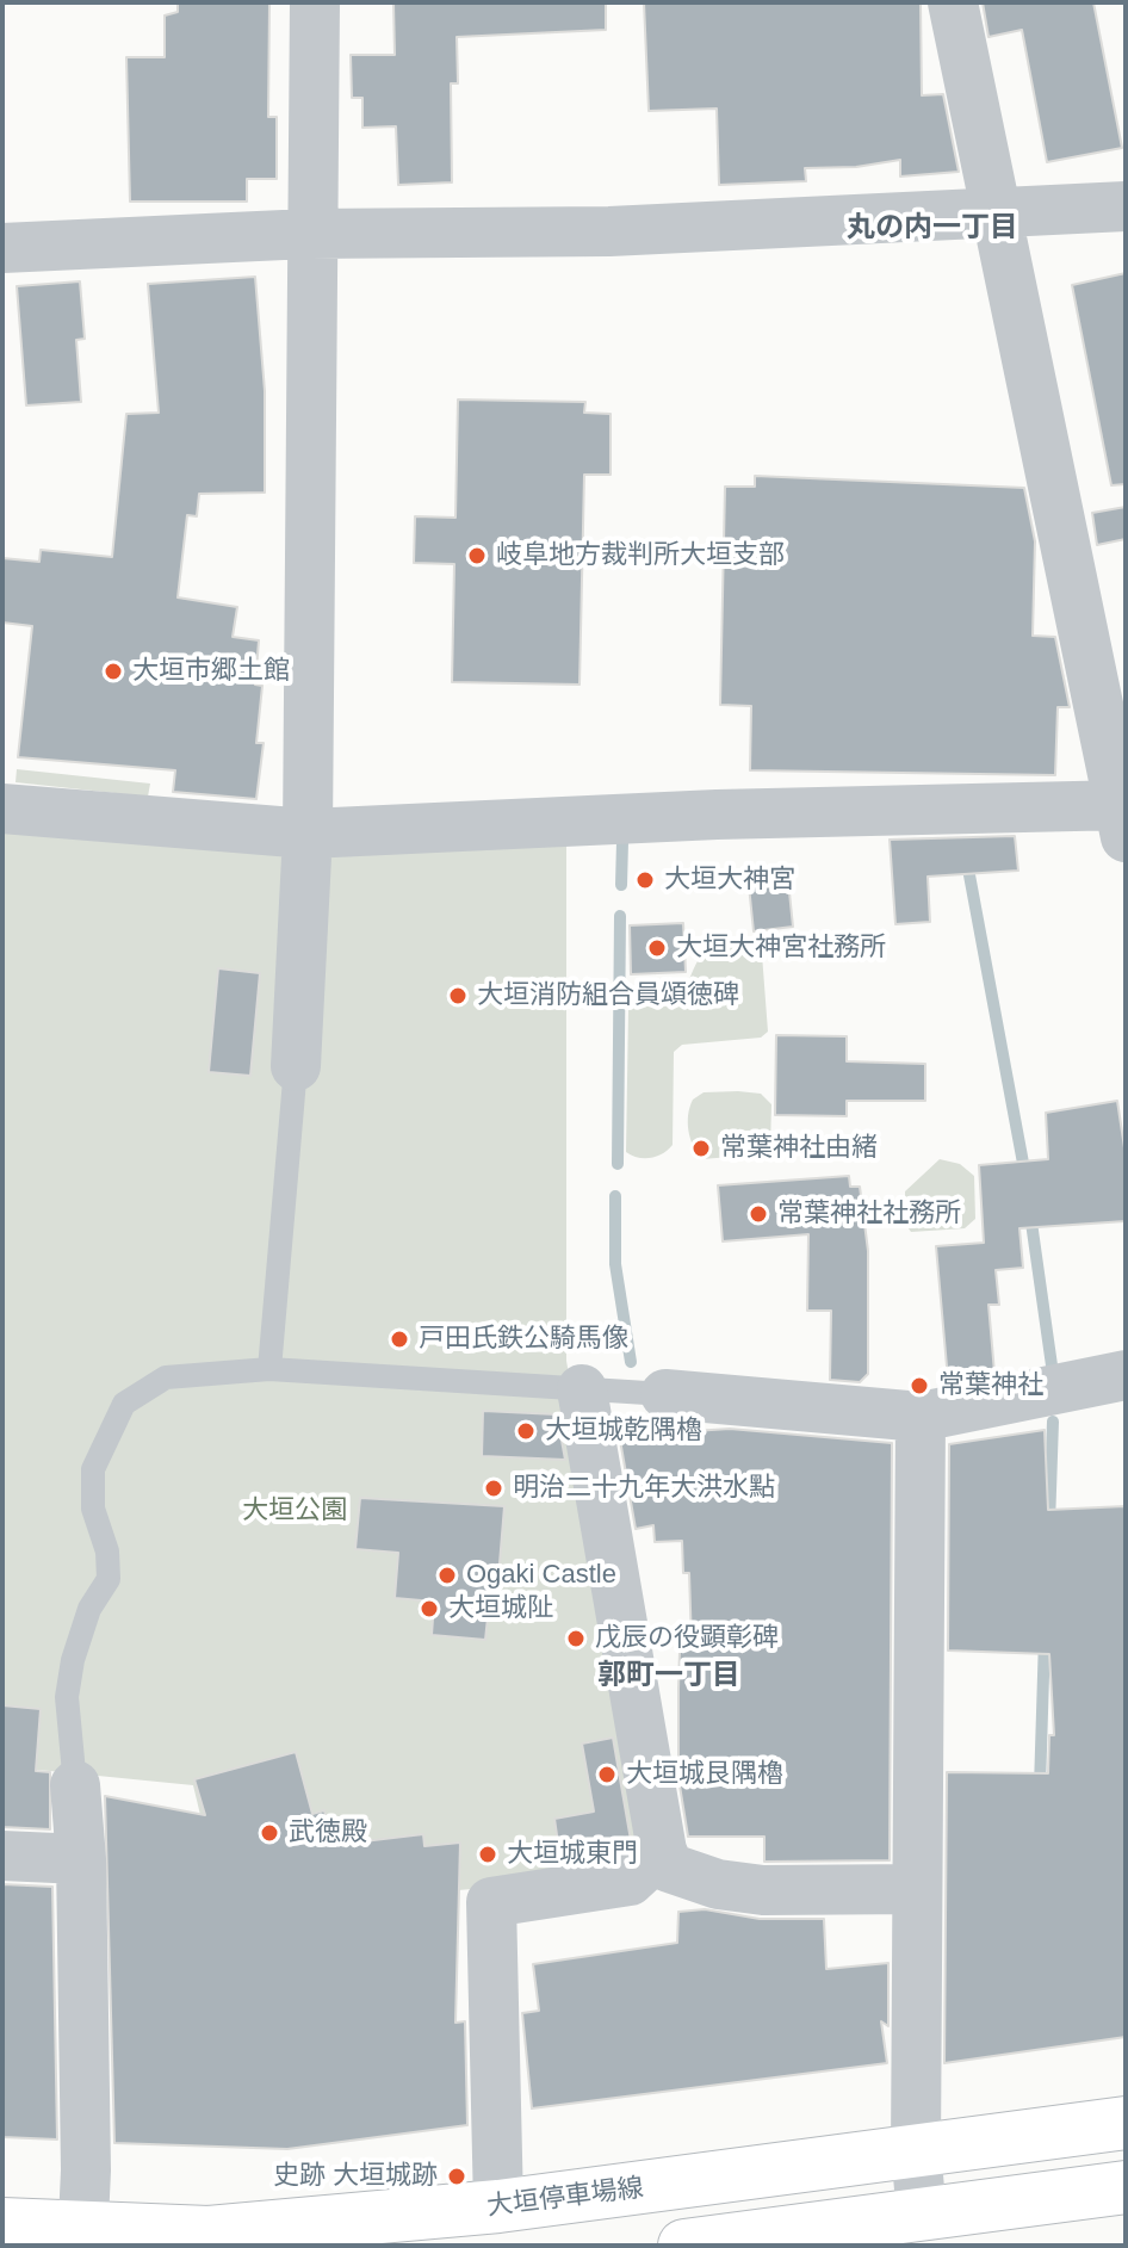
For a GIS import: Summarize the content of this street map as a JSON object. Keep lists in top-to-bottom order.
{
  "streets": {
    "main road": ["大垣停車場線"]
  },
  "districts": ["丸の内一丁目", "郭町一丁目"],
  "parks": ["大垣公園"],
  "places": [
    "岐阜地方裁判所大垣支部",
    "大垣市郷土館",
    "大垣大神宮",
    "大垣大神宮社務所",
    "大垣消防組合員頌徳碑",
    "常葉神社由緒",
    "常葉神社社務所",
    "戸田氏鉄公騎馬像",
    "常葉神社",
    "大垣城乾隅櫓",
    "明治二十九年大洪水點",
    "Ogaki Castle",
    "大垣城阯",
    "戊辰の役顕彰碑",
    "大垣城艮隅櫓",
    "武徳殿",
    "大垣城東門",
    "史跡 大垣城跡"
  ]
}
